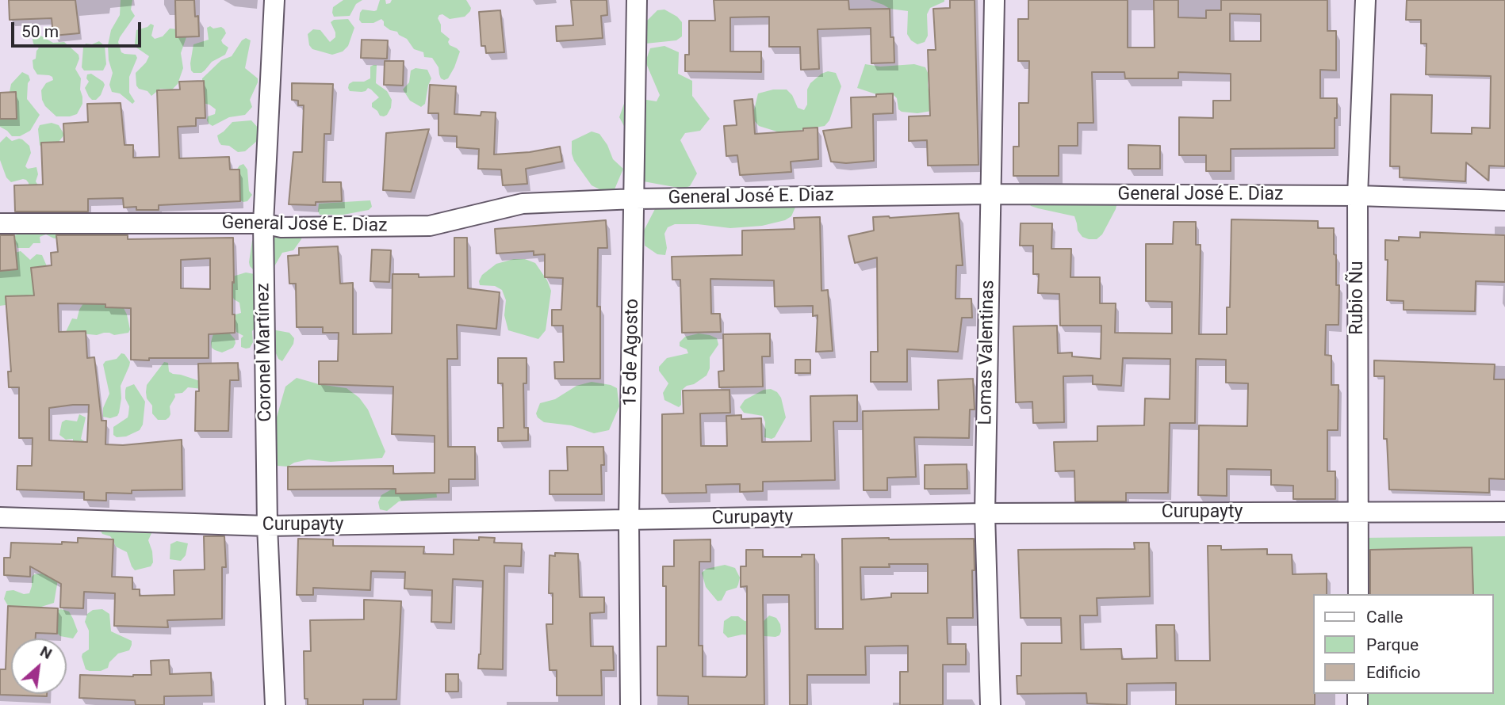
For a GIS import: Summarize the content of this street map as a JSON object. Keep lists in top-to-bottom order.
{
  "streets": {
    "street": [
      "General José E. Diaz",
      "Rubio Ñu",
      "Coronel Martínez",
      "15 de Agosto",
      "Lomas Valentinas",
      "Curupayty"
    ]
  },
  "crossings": [
    ["General José E. Diaz", "Rubio Ñu"],
    ["General José E. Diaz", "Coronel Martínez"],
    ["General José E. Diaz", "15 de Agosto"],
    ["General José E. Diaz", "Lomas Valentinas"],
    ["Rubio Ñu", "Curupayty"],
    ["Coronel Martínez", "Curupayty"],
    ["15 de Agosto", "Curupayty"],
    ["Lomas Valentinas", "Curupayty"]
  ],
  "legend": ["Calle", "Parque", "Edificio"],
  "scale_bar": "50 m",
  "north": "top right"
}
